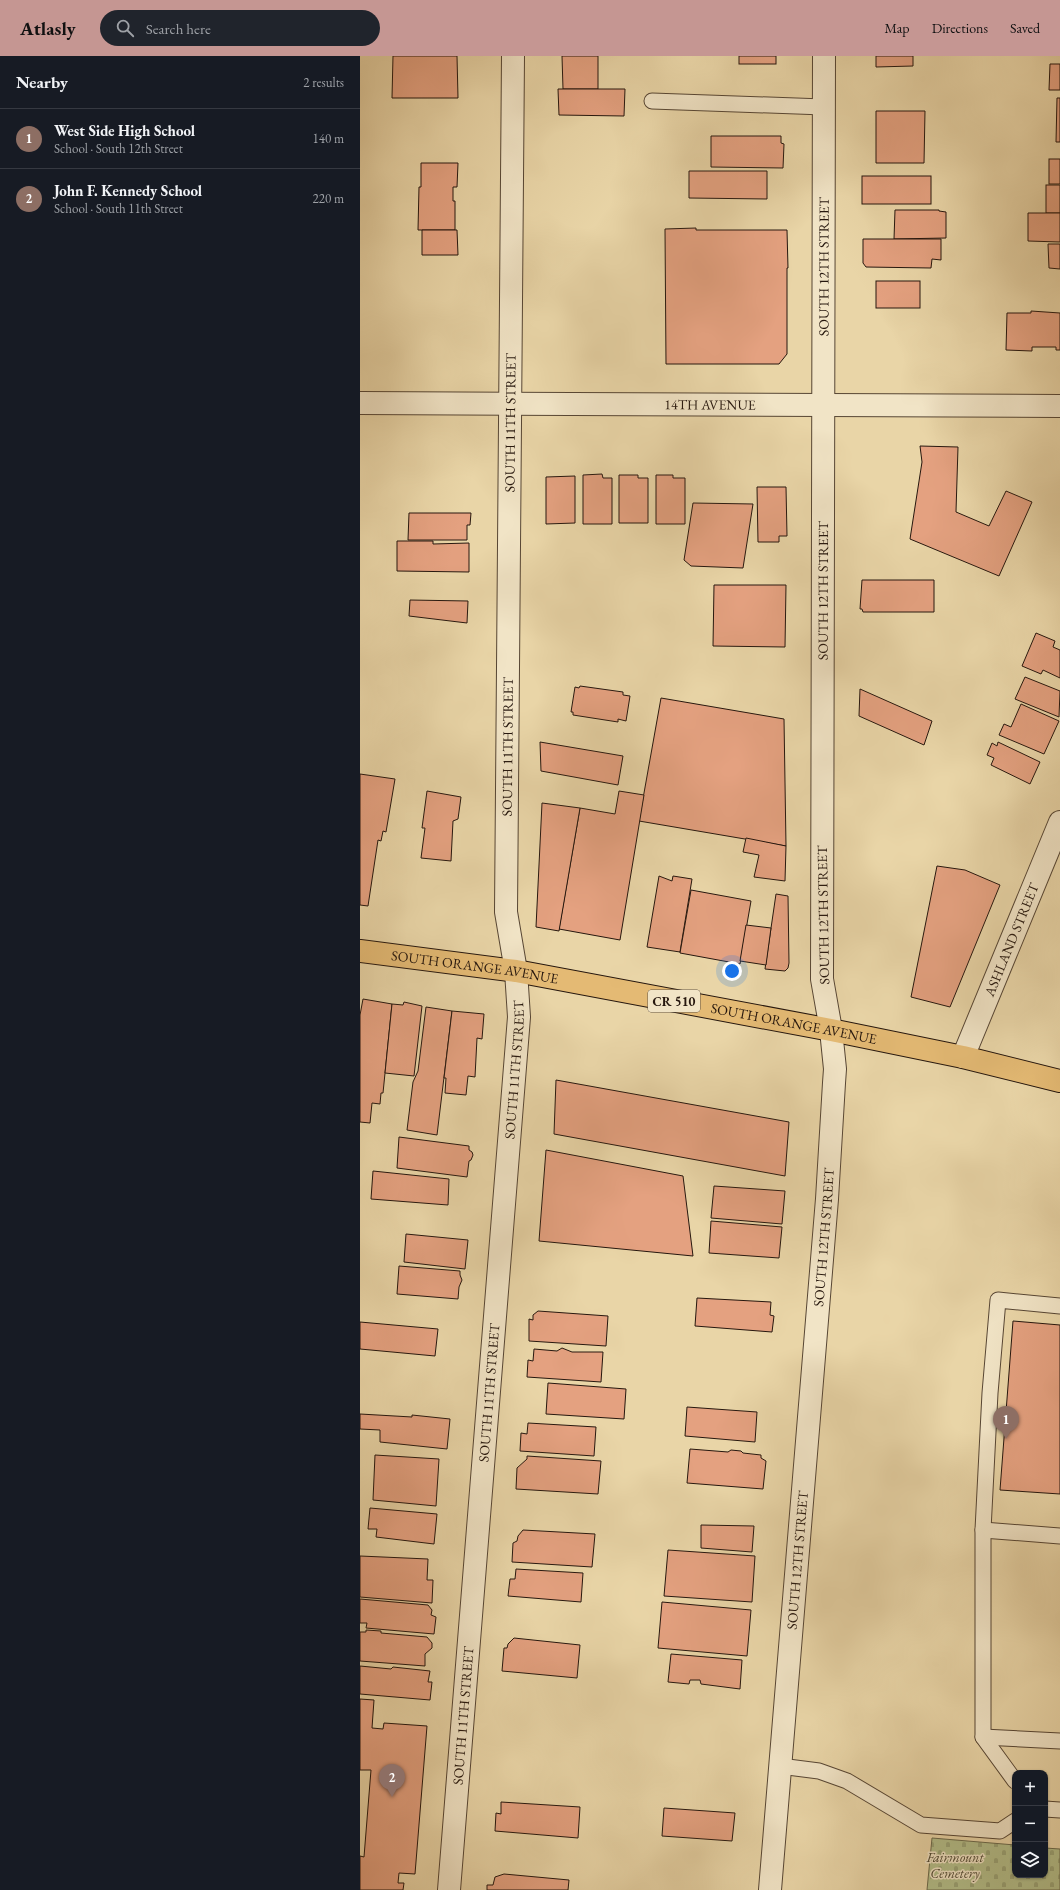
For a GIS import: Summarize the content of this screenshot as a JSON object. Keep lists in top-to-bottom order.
{
  "streets": {
    "main road": ["SOUTH ORANGE AVENUE", "CR 510"],
    "street": [
      "SOUTH 12TH STREET",
      "14TH AVENUE",
      "SOUTH 11TH STREET",
      "ASHLAND STREET"
    ]
  },
  "crossings": [
    ["SOUTH 12TH STREET", "14TH AVENUE"],
    ["SOUTH 12TH STREET", "SOUTH ORANGE AVENUE"],
    ["14TH AVENUE", "SOUTH 11TH STREET"],
    ["SOUTH 11TH STREET", "SOUTH ORANGE AVENUE"],
    ["ASHLAND STREET", "SOUTH ORANGE AVENUE"]
  ],
  "parks": ["Fairmount Cemetery"],
  "page": {
    "header": "Atlasly",
    "search": "Search here",
    "nav": ["Map", "Directions", "Saved"],
    "heading": ["Nearby", "2 results"],
    "list": [
      {
        "mark": "1",
        "name": "West Side High School",
        "note": "School · South 12th Street",
        "value": "140 m"
      },
      {
        "mark": "2",
        "name": "John F. Kennedy School",
        "note": "School · South 11th Street",
        "value": "220 m"
      }
    ],
    "pins": ["1", "2"],
    "map_buttons": ["+", "−"]
  }
}
